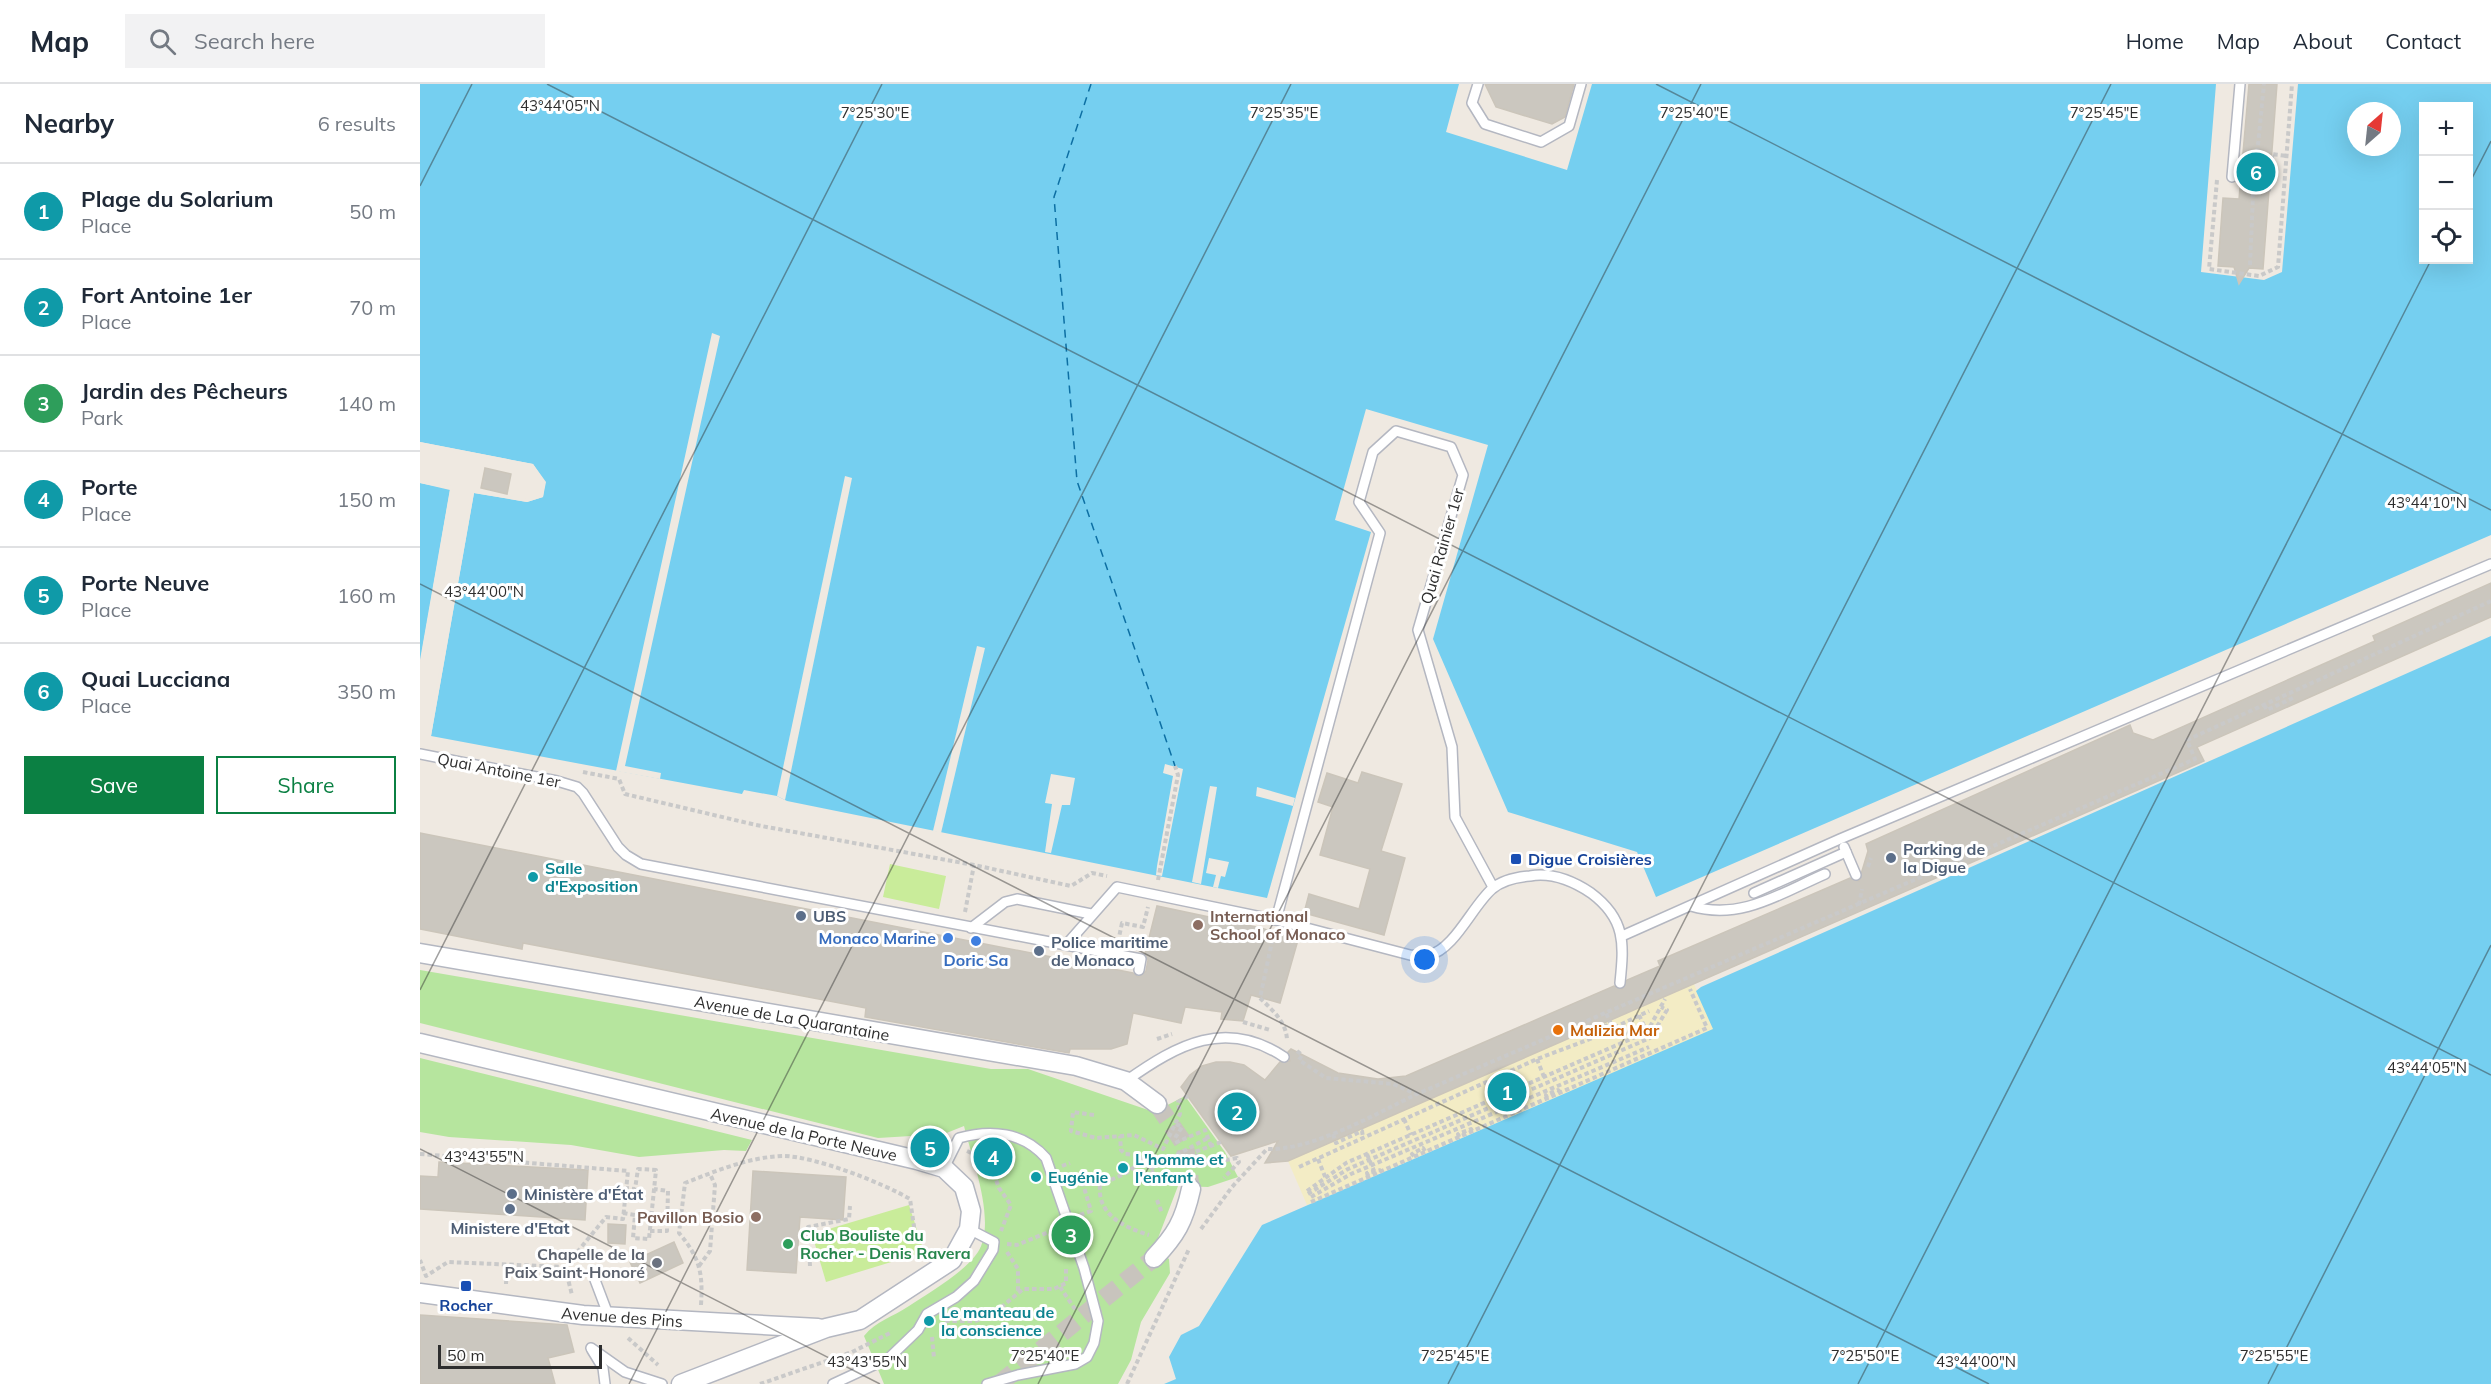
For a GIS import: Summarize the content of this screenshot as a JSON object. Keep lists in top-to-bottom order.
{
  "streets": {
    "street": ["Avenue de La Quarantaine", "Avenue de la Porte Neuve", "Avenue des Pins"],
    "lane": ["Quai Rainier 1er", "Quai Antoine 1er"]
  },
  "places": {
    "other": [
      "Parking de la Digue",
      "Salle d'Exposition",
      "UBS",
      "International School of Monaco",
      "Monaco Marine",
      "Doric Sa",
      "Police maritime de Monaco",
      "Malizia Mar",
      "L'homme et l'enfant",
      "Eugénie",
      "Ministère d'État",
      "Ministere d'Etat",
      "Pavillon Bosio",
      "Club Bouliste du Rocher - Denis Ravera",
      "Chapelle de la Paix Saint-Honoré",
      "Le manteau de la conscience"
    ],
    "transit": ["Digue Croisières", "Rocher"]
  },
  "scale_bar": "50 m",
  "north": "top right",
  "page": {
    "header": "Map",
    "search": "Search here",
    "nav": [
      "Home",
      "Map",
      "About",
      "Contact"
    ],
    "heading": ["Nearby", "6 results"],
    "map_buttons": ["+", "−"],
    "pins": [
      "6",
      "1",
      "2",
      "5",
      "4",
      "3"
    ],
    "list": [
      {
        "mark": "1",
        "name": "Plage du Solarium",
        "note": "Place",
        "value": "50 m"
      },
      {
        "mark": "2",
        "name": "Fort Antoine 1er",
        "note": "Place",
        "value": "70 m"
      },
      {
        "mark": "3",
        "name": "Jardin des Pêcheurs",
        "note": "Park",
        "value": "140 m"
      },
      {
        "mark": "4",
        "name": "Porte",
        "note": "Place",
        "value": "150 m"
      },
      {
        "mark": "5",
        "name": "Porte Neuve",
        "note": "Place",
        "value": "160 m"
      },
      {
        "mark": "6",
        "name": "Quai Lucciana",
        "note": "Place",
        "value": "350 m"
      }
    ],
    "buttons": ["Save", "Share"],
    "scale": "50 m"
  },
  "coordinates": [
    "43°44'05\"N",
    "7°25'30\"E",
    "7°25'35\"E",
    "7°25'40\"E",
    "7°25'45\"E",
    "43°44'10\"N",
    "43°44'00\"N",
    "43°43'55\"N",
    "7°25'50\"E",
    "7°25'55\"E"
  ]
}
